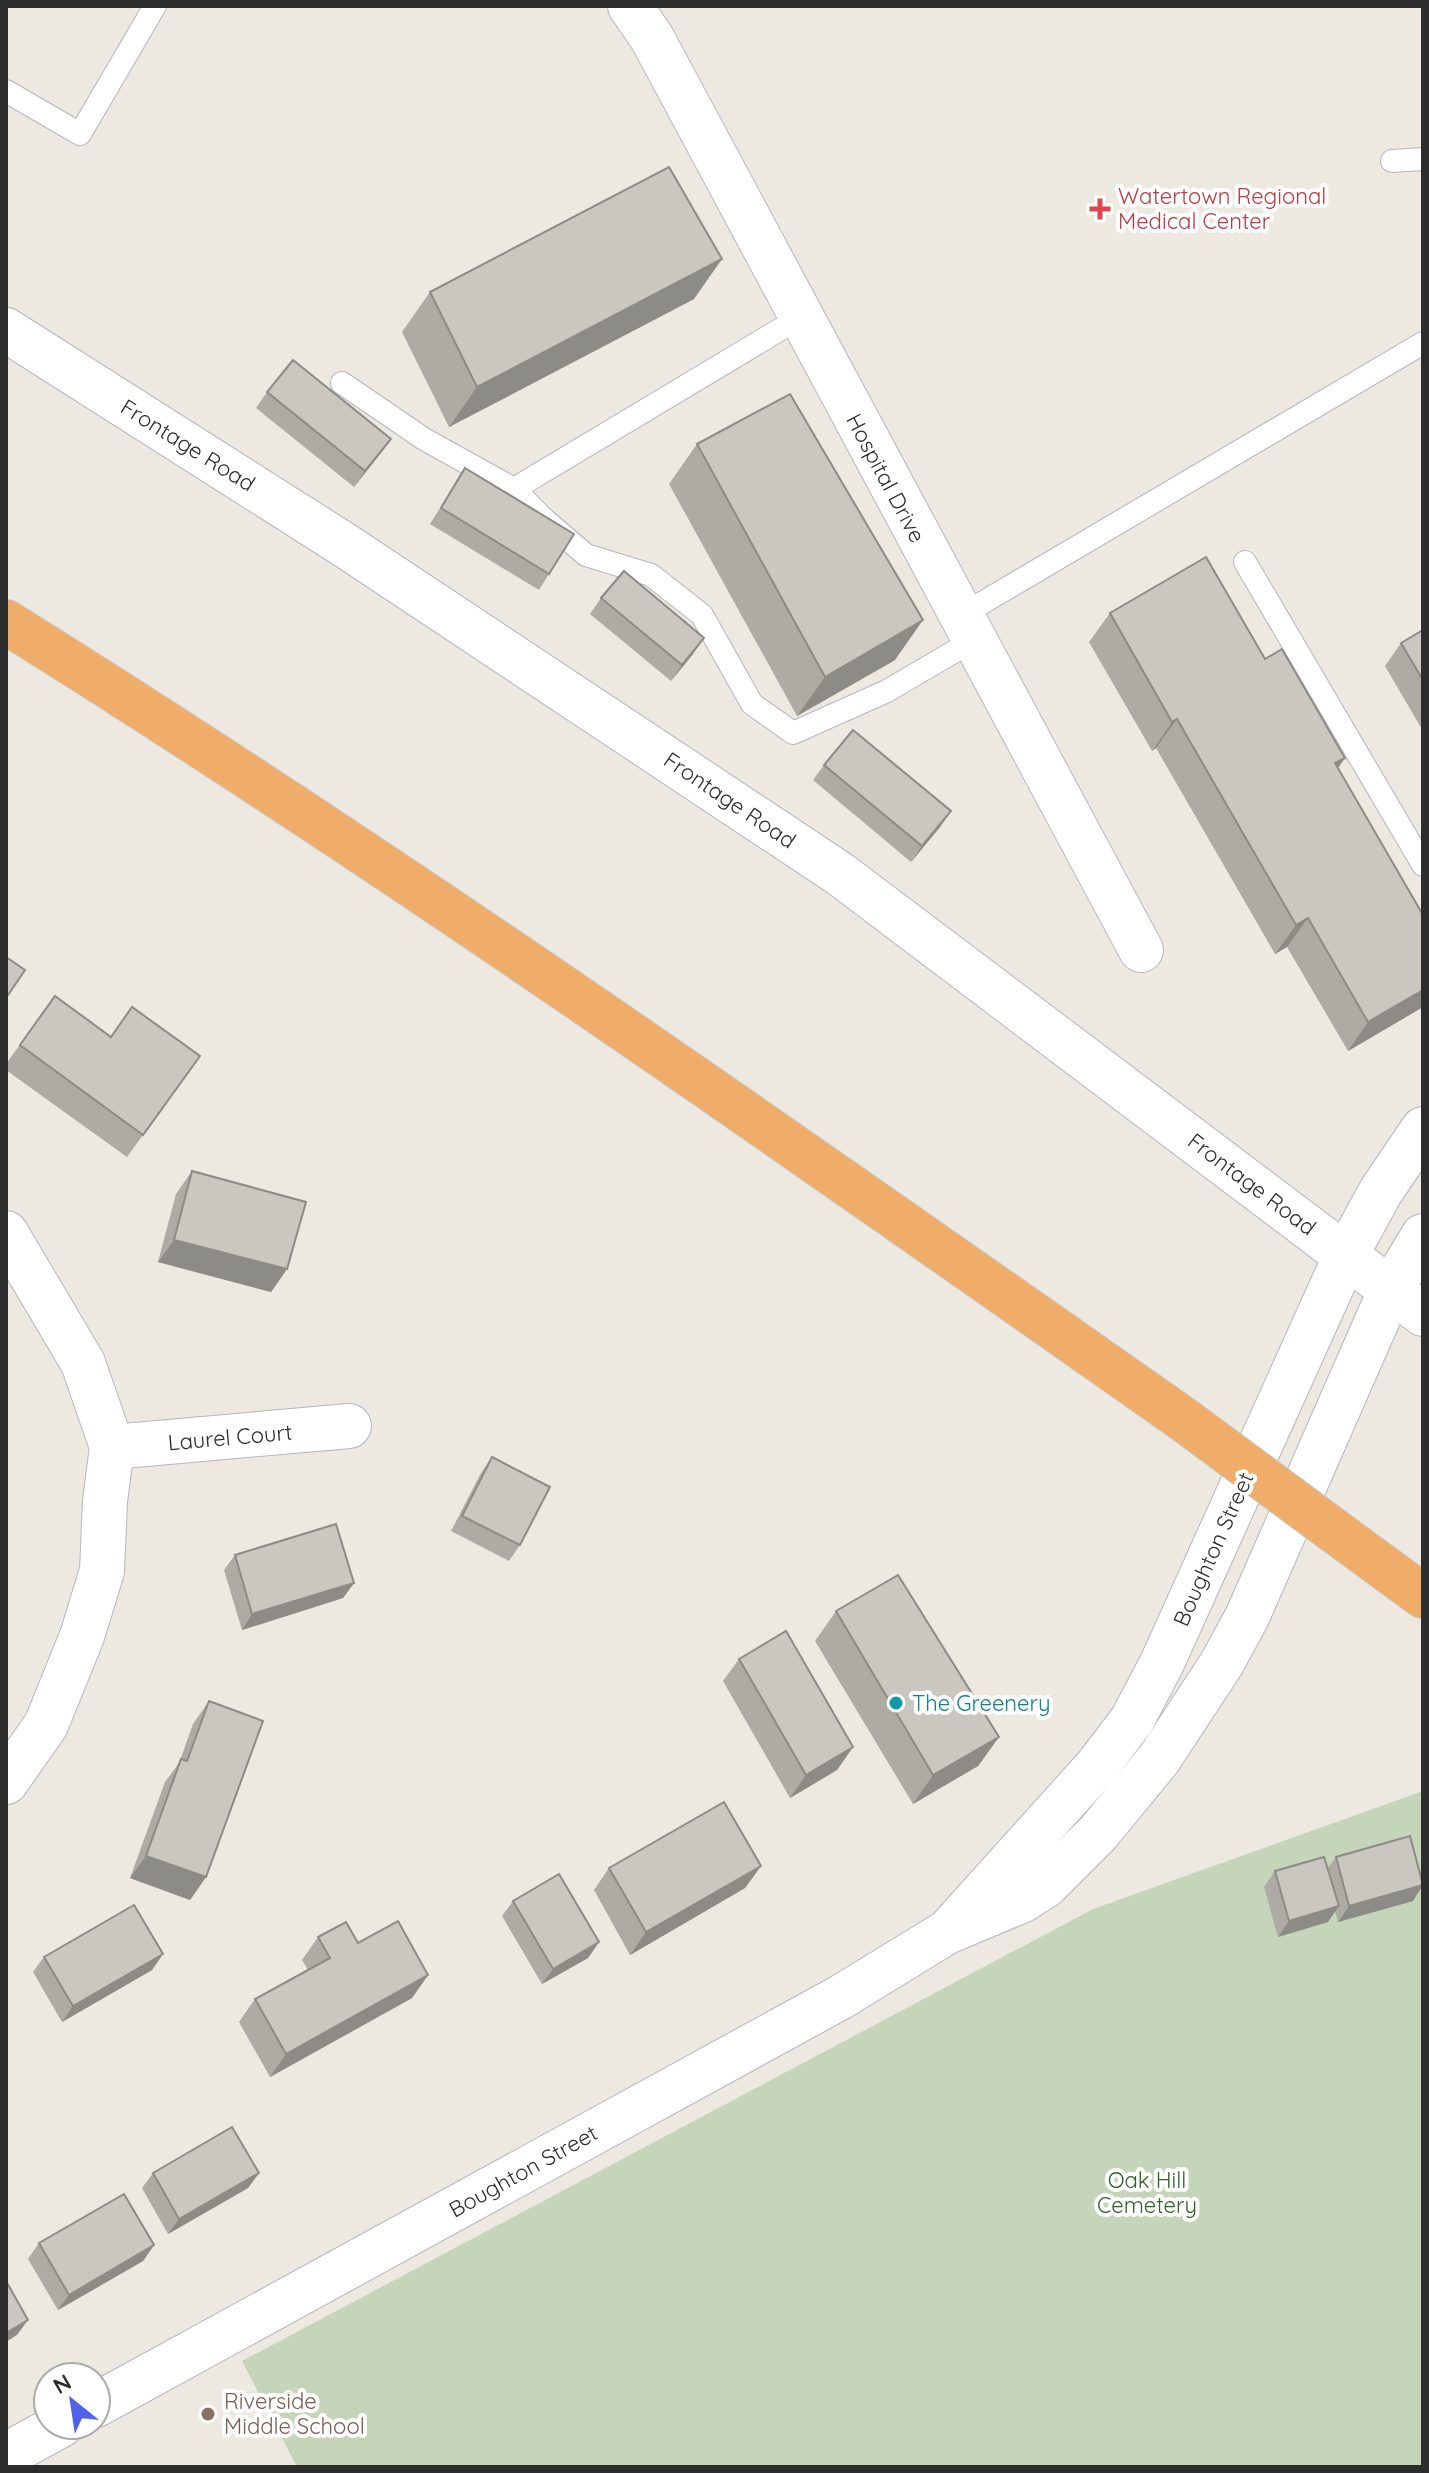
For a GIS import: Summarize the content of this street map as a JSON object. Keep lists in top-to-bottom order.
{
  "streets": {
    "street": [
      "Frontage Road",
      "Hospital Drive",
      "Laurel Court",
      "Boughton Street"
    ]
  },
  "crossings": [
    ["Frontage Road", "Boughton Street"]
  ],
  "parks": ["Oak Hill Cemetery"],
  "places": {
    "health": ["Watertown Regional Medical Center"],
    "other": ["The Greenery", "Riverside Middle School"]
  },
  "north": "top left"
}
